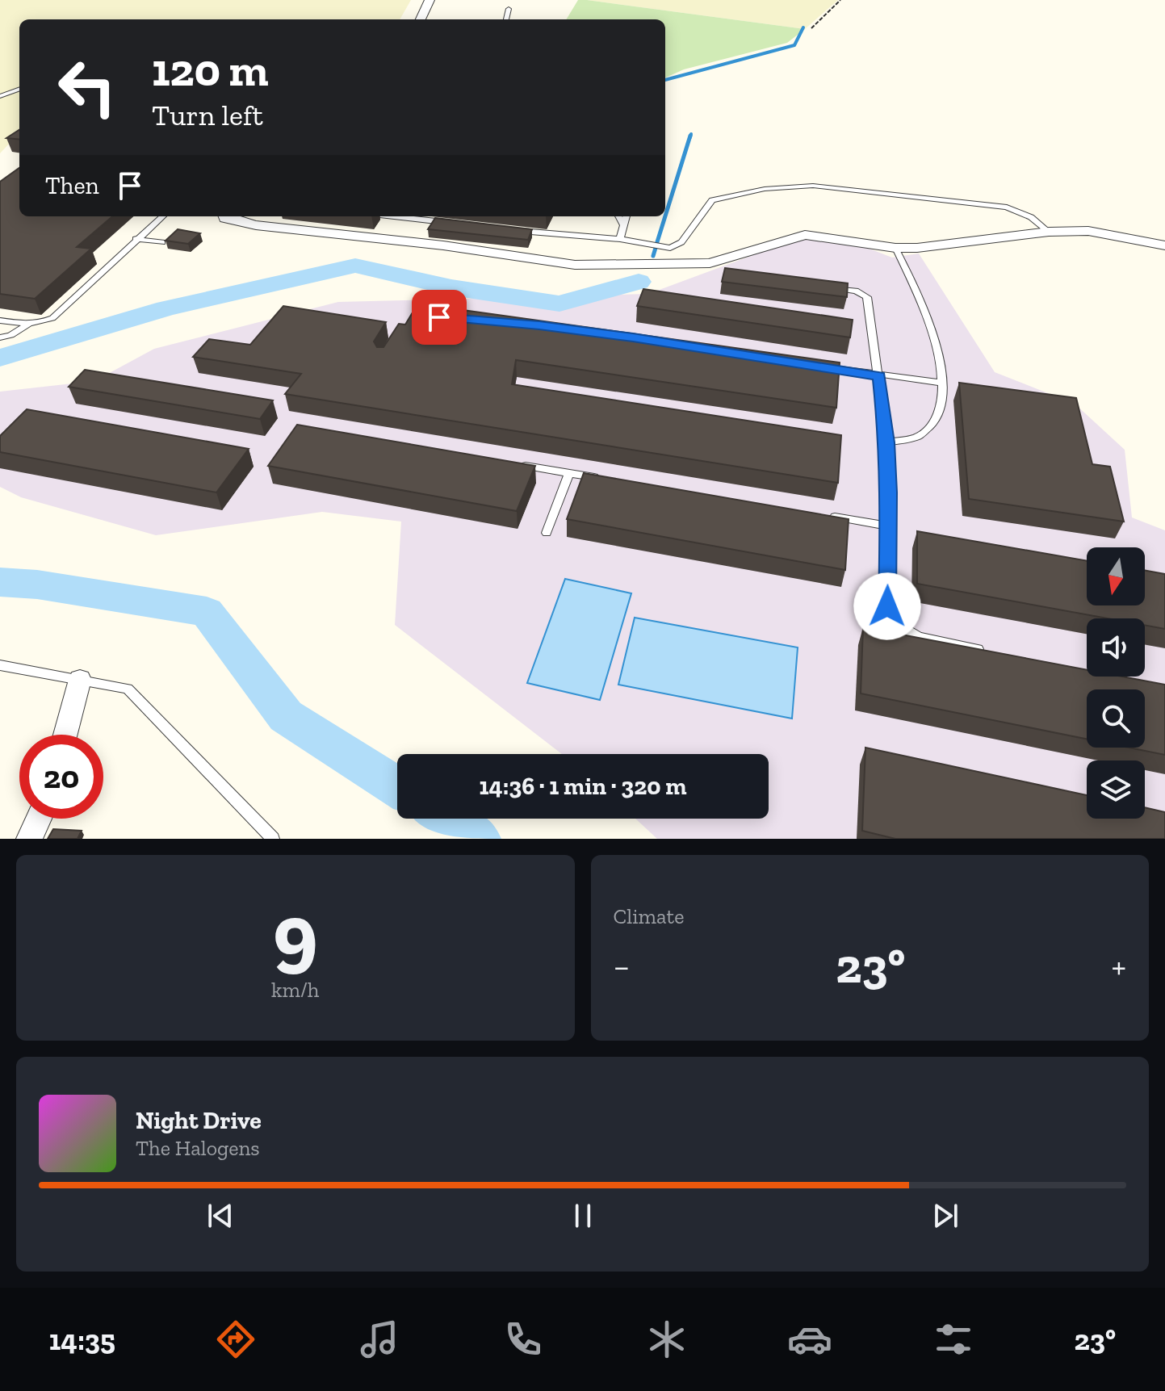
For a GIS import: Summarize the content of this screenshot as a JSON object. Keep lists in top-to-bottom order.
{
  "north": "bottom",
  "page": {
    "turn": ["120 m", "Turn left"],
    "then": "Then",
    "limit": "20",
    "trip": "14:36 · 1 min · 320 m",
    "tile": [
      ["9", "km/h"],
      "Climate"
    ],
    "heat": ["−", "23°", "+"],
    "song": ["Night Drive", "The Halogens"],
    "tabs": ["14:35", "23°"]
  }
}
